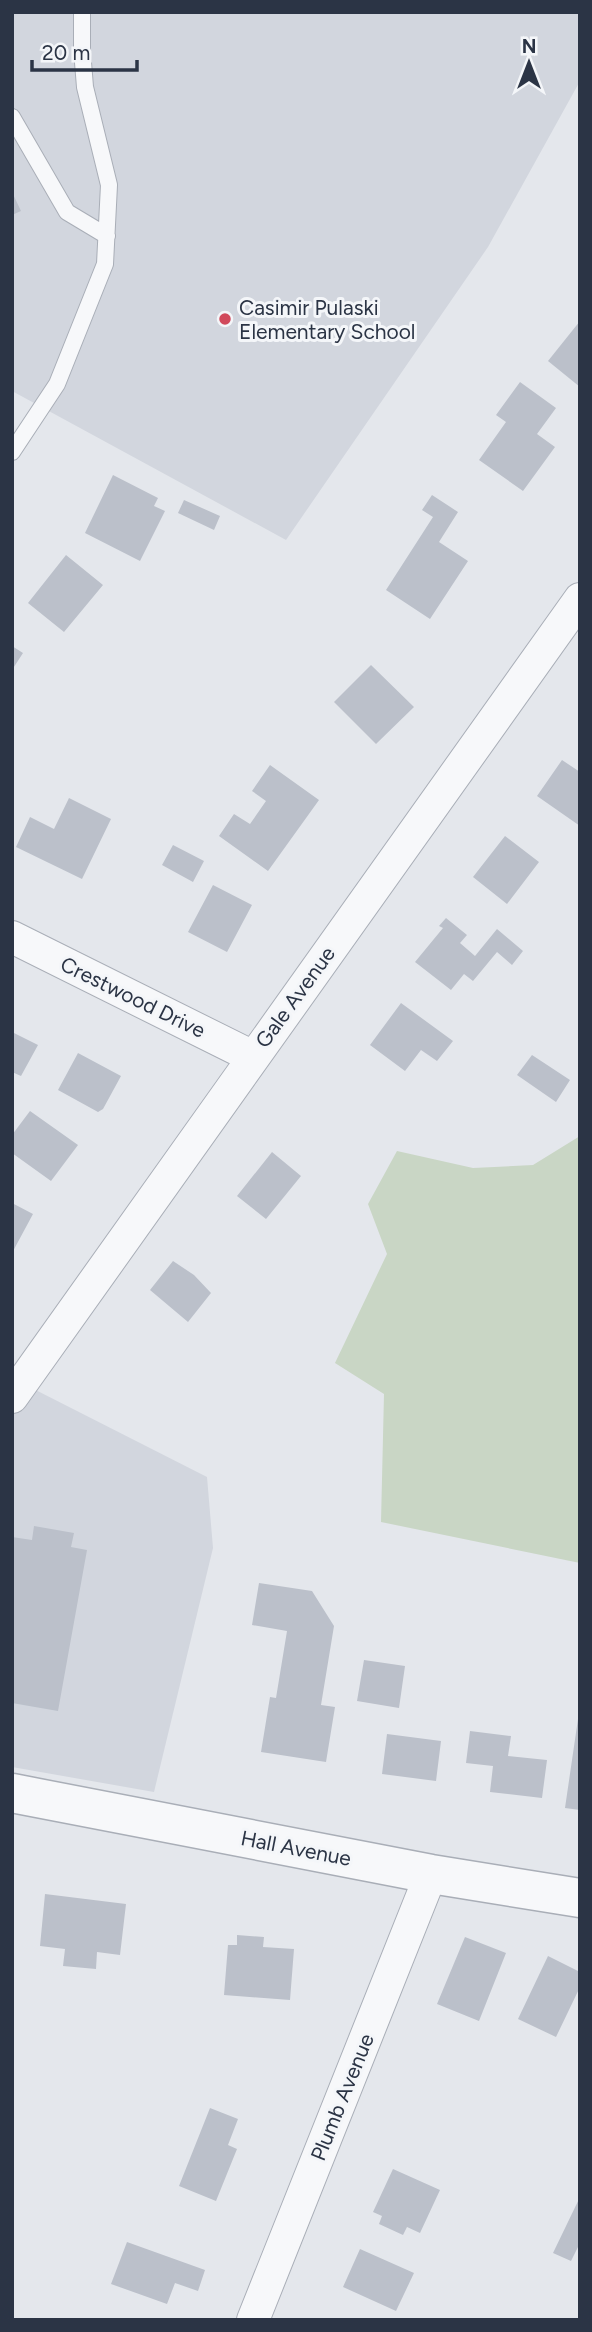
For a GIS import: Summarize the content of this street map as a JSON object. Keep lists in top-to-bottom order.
{
  "streets": {
    "street": [
      "Crestwood Drive",
      "Gale Avenue",
      "Hall Avenue",
      "Plumb Avenue"
    ]
  },
  "crossings": [
    ["Crestwood Drive", "Gale Avenue"],
    ["Hall Avenue", "Plumb Avenue"]
  ],
  "places": ["Casimir Pulaski Elementary School"],
  "scale_bar": "20 m",
  "north": "top"
}
